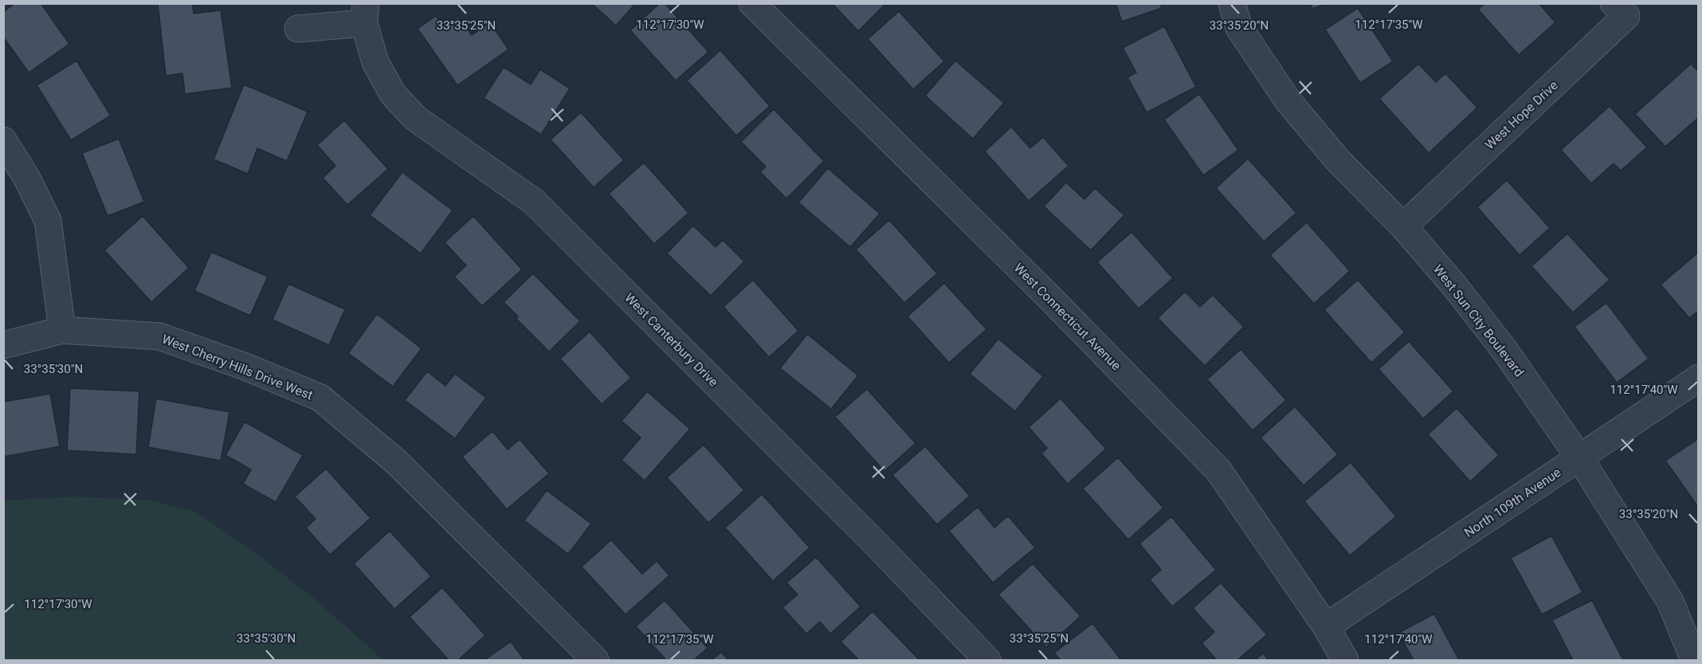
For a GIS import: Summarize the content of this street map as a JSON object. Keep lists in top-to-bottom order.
{
  "streets": {
    "street": [
      "West Hope Drive",
      "West Connecticut Avenue",
      "West Sun City Boulevard",
      "West Canterbury Drive",
      "West Cherry Hills Drive West",
      "North 109th Avenue"
    ]
  },
  "crossings": [
    ["West Hope Drive", "West Sun City Boulevard"],
    ["West Connecticut Avenue", "North 109th Avenue"],
    ["West Sun City Boulevard", "North 109th Avenue"]
  ],
  "coordinates": [
    "112°17'30\"W",
    "112°17'35\"W",
    "33°35'25\"N",
    "33°35'20\"N",
    "33°35'30\"N",
    "112°17'40\"W"
  ]
}
